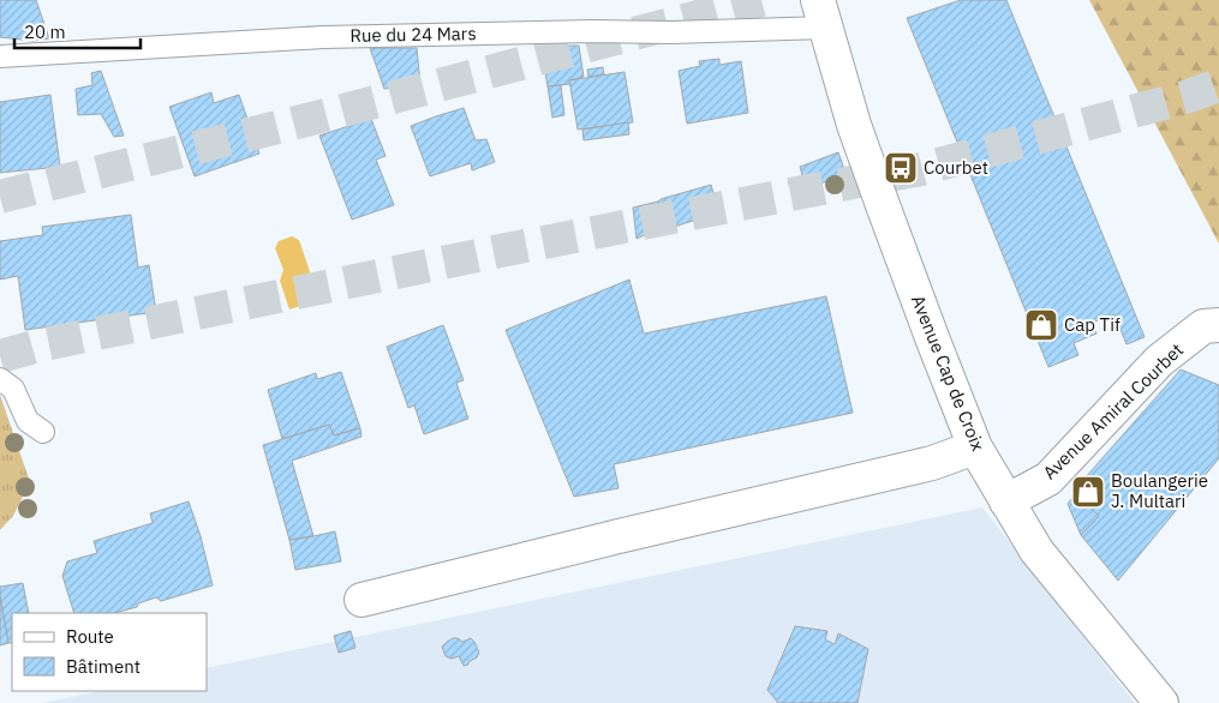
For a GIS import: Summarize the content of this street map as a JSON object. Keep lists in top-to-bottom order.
{
  "streets": {
    "street": ["Avenue Cap de Croix", "Avenue Amiral Courbet"],
    "lane": ["Rue du 24 Mars"]
  },
  "crossings": [
    ["Rue du 24 Mars", "Avenue Cap de Croix"],
    ["Avenue Cap de Croix", "Avenue Amiral Courbet"]
  ],
  "places": {
    "bus stop": ["Courbet"],
    "shop": ["Cap Tif", "Boulangerie J. Multari"]
  },
  "legend": ["Route", "Bâtiment"],
  "scale_bar": "20 m"
}
